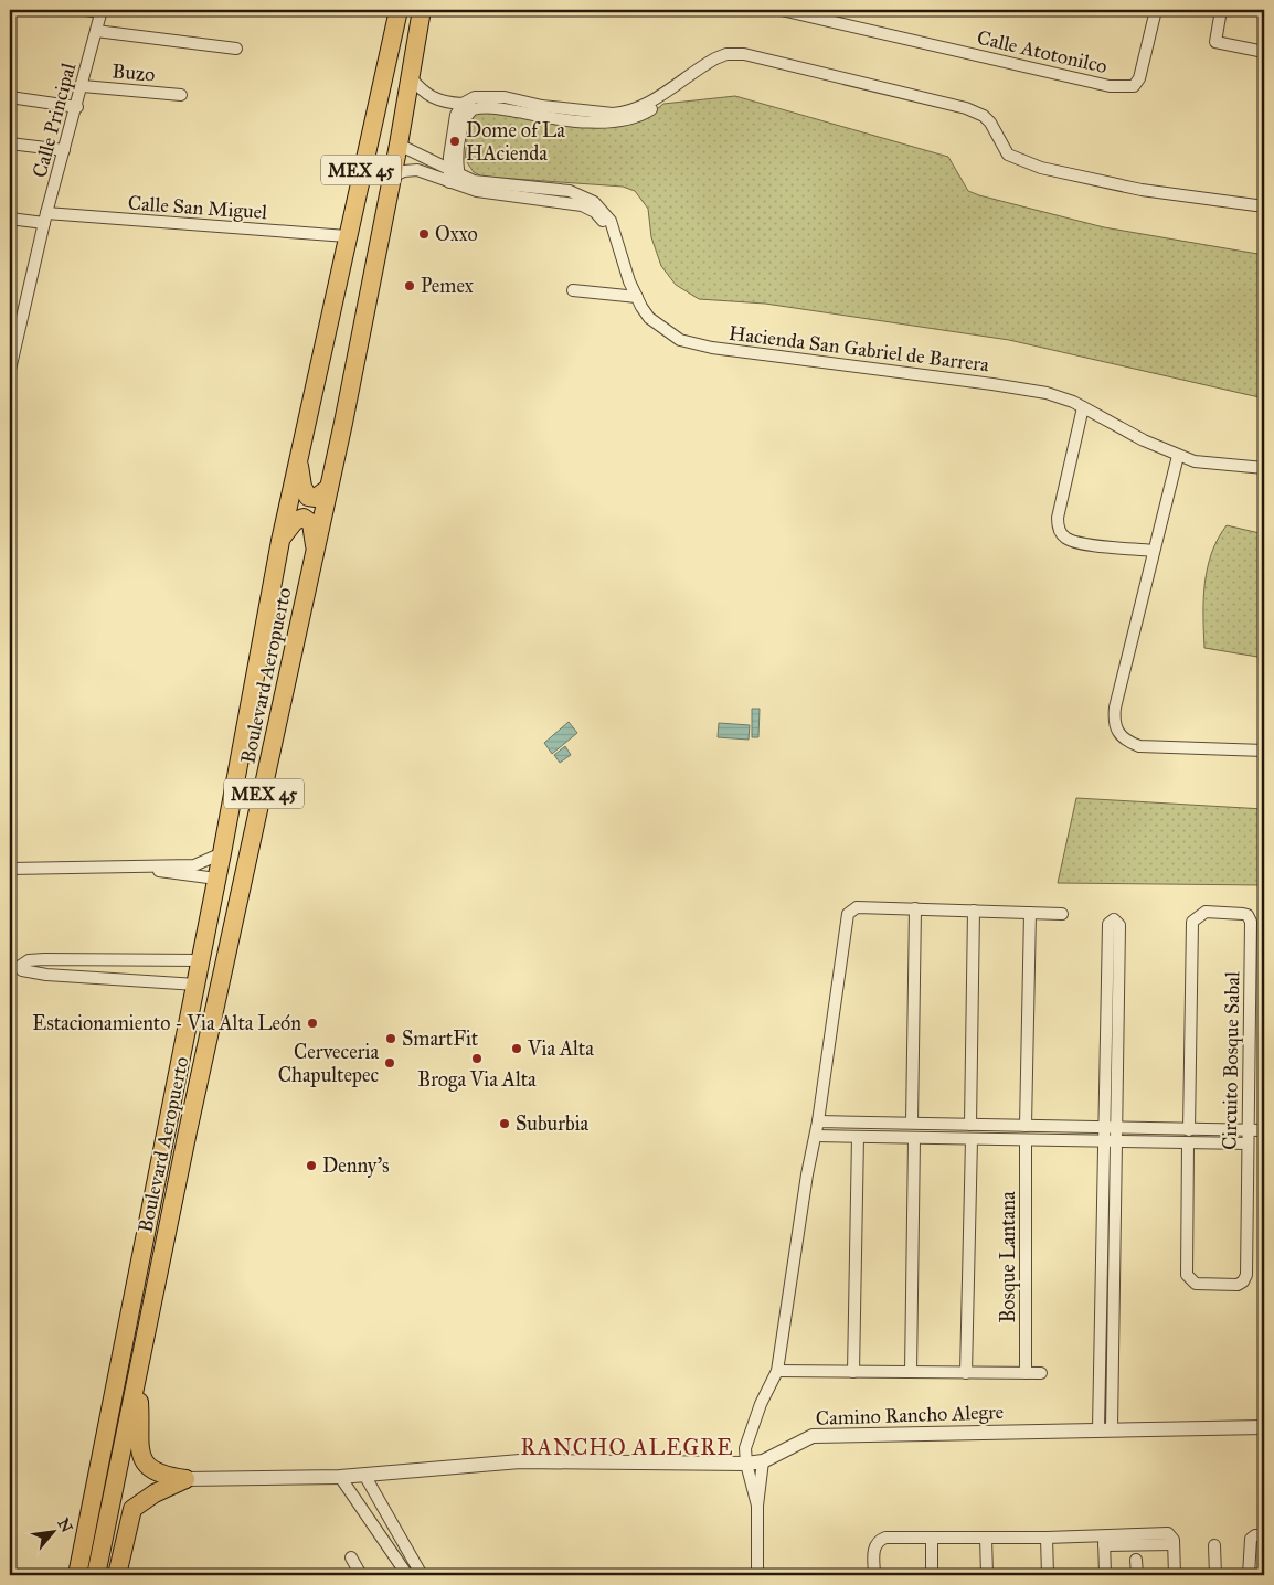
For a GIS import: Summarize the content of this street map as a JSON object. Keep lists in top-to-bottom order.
{
  "streets": {
    "highway": ["MEX 45", "Boulevard Aeropuerto"],
    "street": [
      "Calle Atotonilco",
      "Buzo",
      "Calle Principal",
      "Calle San Miguel",
      "Hacienda San Gabriel de Barrera",
      "Circuito Bosque Sabal",
      "Bosque Lantana",
      "Camino Rancho Alegre"
    ]
  },
  "crossings": [
    ["Buzo", "Calle Principal"],
    ["Calle Principal", "Calle San Miguel"],
    ["Calle San Miguel", "Boulevard Aeropuerto"]
  ],
  "districts": ["RANCHO ALEGRE"],
  "places": [
    "Dome of La HAcienda",
    "Oxxo",
    "Pemex",
    "Estacionamiento - Via Alta León",
    "SmartFit",
    "Via Alta",
    "Broga Via Alta",
    "Cerveceria Chapultepec",
    "Suburbia",
    "Denny's"
  ],
  "north": "top right"
}
